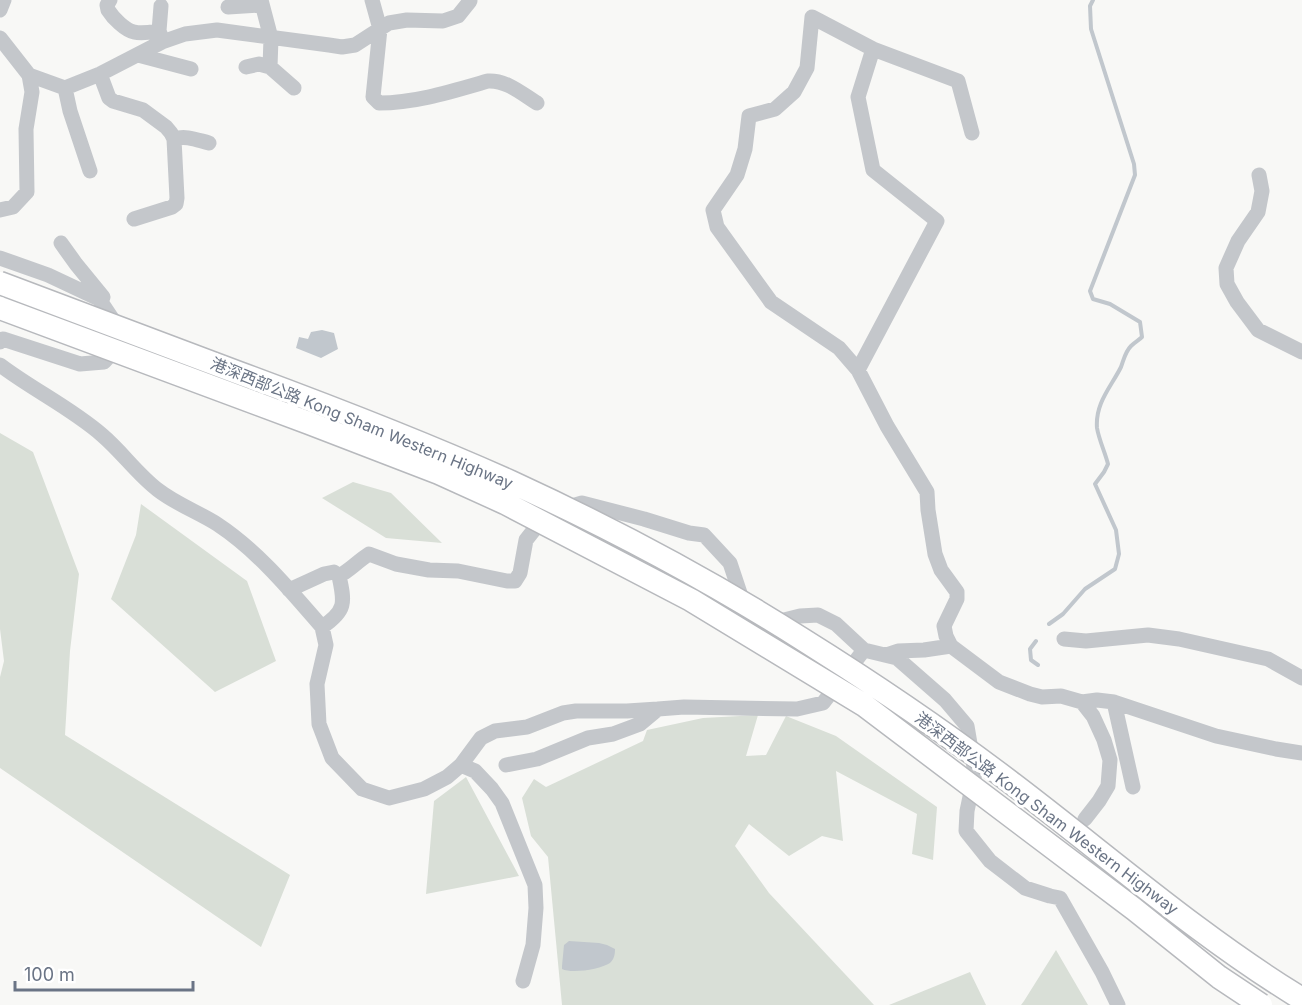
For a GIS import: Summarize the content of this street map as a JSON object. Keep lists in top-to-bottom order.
{
  "streets": {
    "highway": ["港深西部公路 Kong Sham Western Highway"]
  },
  "scale_bar": "100 m"
}
